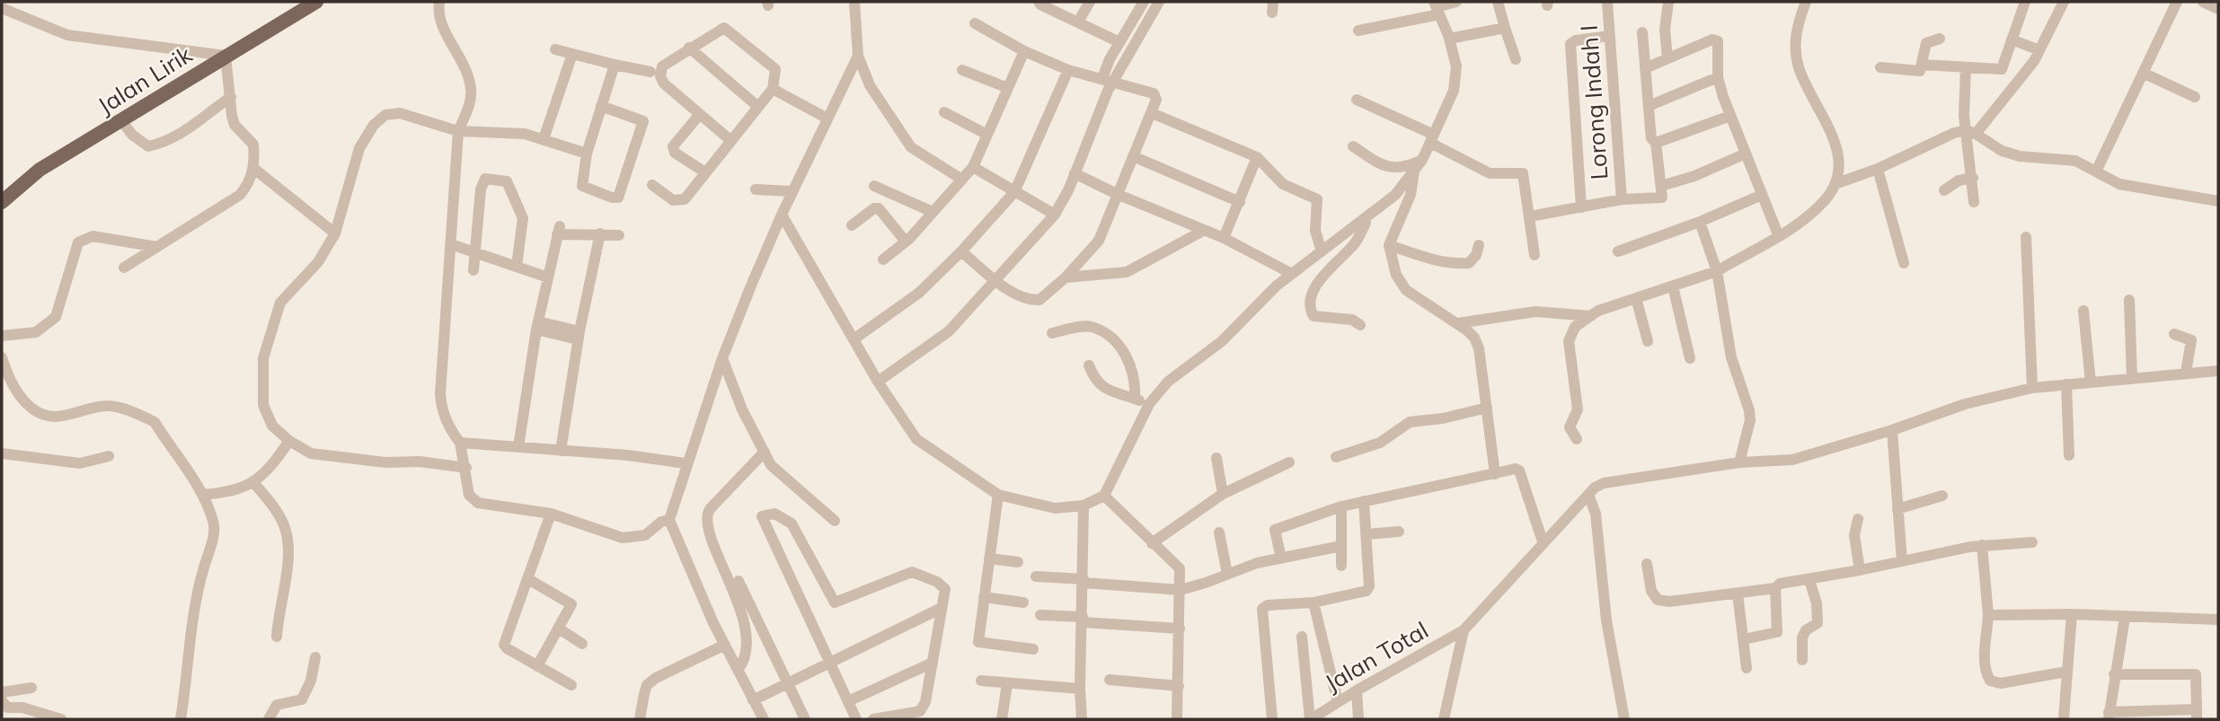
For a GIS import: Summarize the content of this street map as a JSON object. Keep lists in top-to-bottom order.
{
  "streets": {
    "main road": ["Jalan Lirik"],
    "street": ["Lorong Indah I", "Jalan Total"]
  }
}
